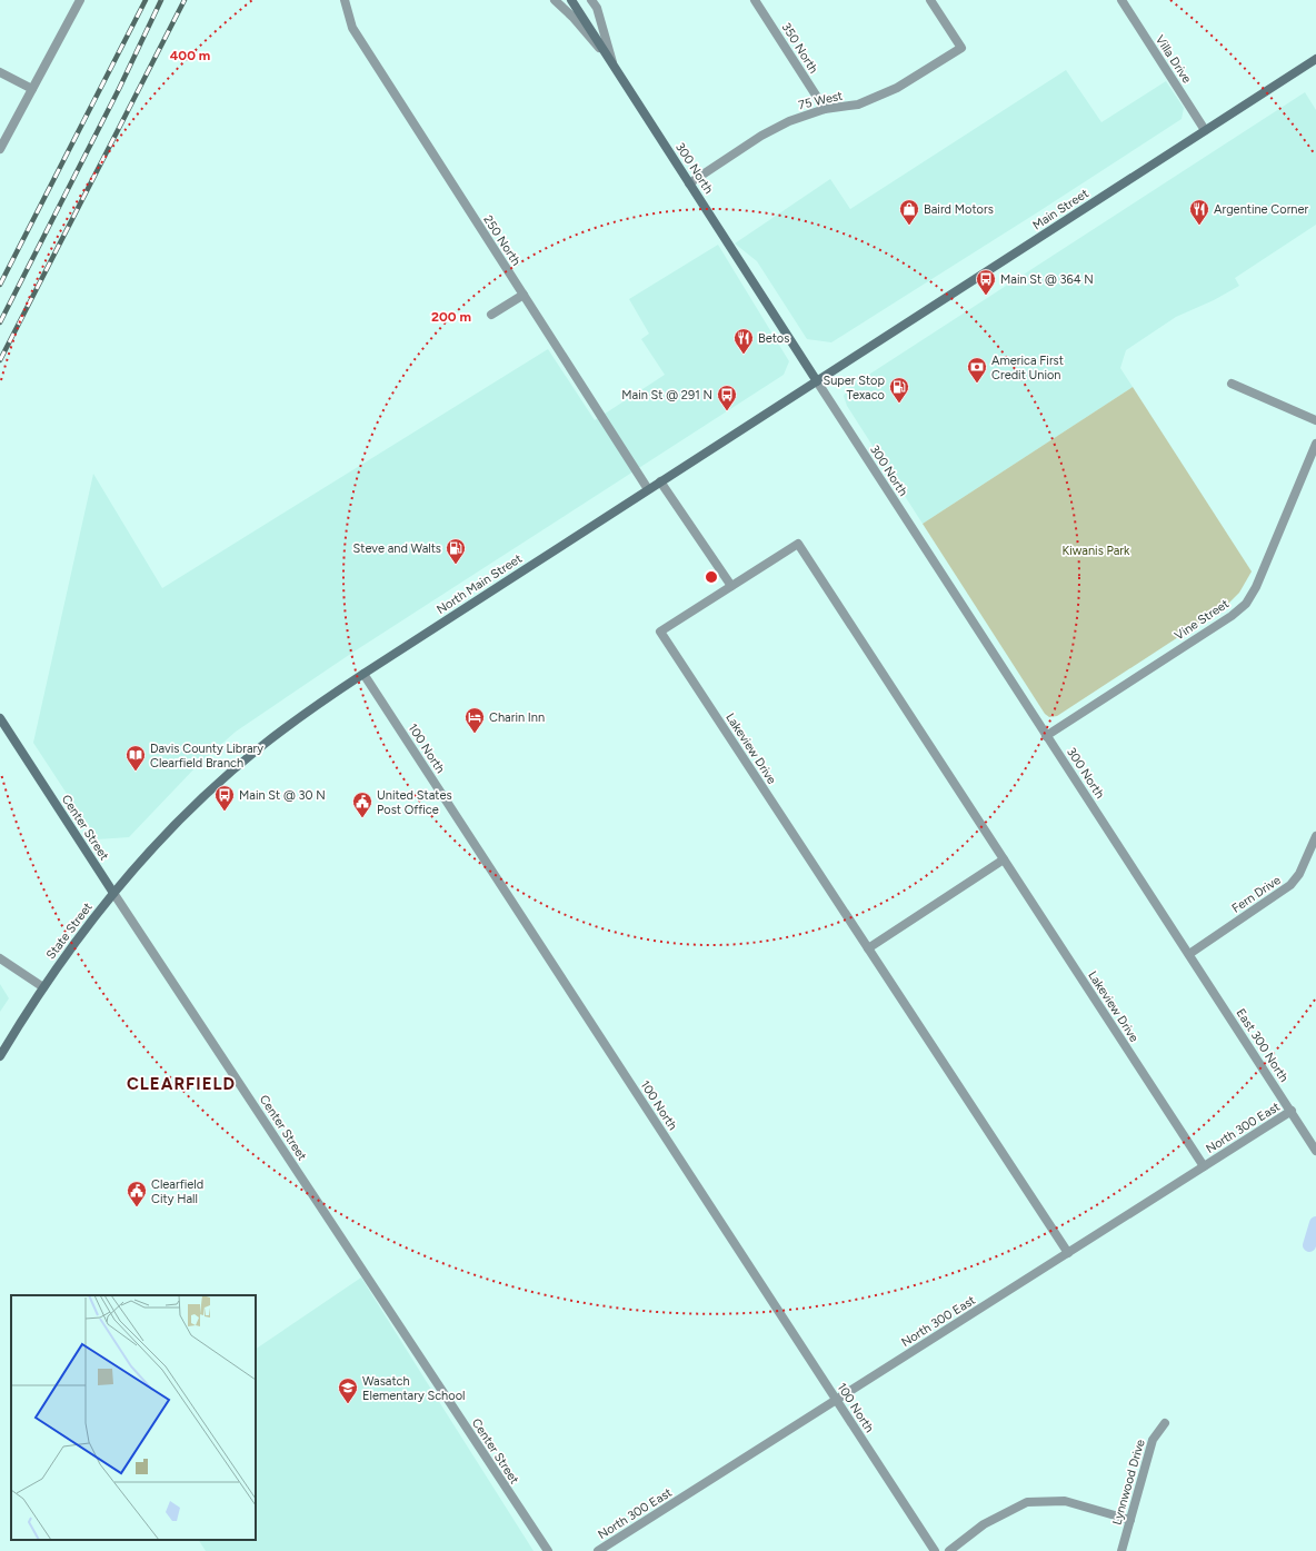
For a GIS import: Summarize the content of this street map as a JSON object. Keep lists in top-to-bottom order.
{
  "streets": {
    "main road": [
      "300 North",
      "Main Street",
      "North Main Street",
      "Center Street",
      "State Street"
    ],
    "street": [
      "350 North",
      "Villa Drive",
      "75 West",
      "250 North",
      "Vine Street",
      "100 North",
      "Lakeview Drive",
      "Fern Drive",
      "East 300 North",
      "North 300 East",
      "Lynnwood Drive"
    ]
  },
  "crossings": [
    ["350 North", "75 West"],
    ["Villa Drive", "Main Street"],
    ["75 West", "300 North"],
    ["300 North", "Main Street"],
    ["300 North", "North Main Street"],
    ["300 North", "Vine Street"],
    ["300 North", "Fern Drive"],
    ["300 North", "East 300 North"],
    ["Main Street", "North Main Street"],
    ["250 North", "North Main Street"],
    ["North Main Street", "100 North"],
    ["North Main Street", "State Street"],
    ["100 North", "North 300 East"],
    ["Lakeview Drive", "North 300 East"],
    ["Center Street", "State Street"],
    ["Fern Drive", "East 300 North"],
    ["East 300 North", "North 300 East"]
  ],
  "districts": ["CLEARFIELD"],
  "parks": ["Kiwanis Park"],
  "places": {
    "shop": ["Baird Motors"],
    "restaurant": ["Argentine Corner", "Betos"],
    "bus stop": ["Main St @ 364 N", "Main St @ 291 N", "Main St @ 30 N"],
    "bank": ["America First Credit Union"],
    "fuel station": ["Super Stop Texaco", "Steve and Walts"],
    "hotel": ["Charin Inn"],
    "library": ["Davis County Library Clearfield Branch"],
    "public building": ["United States Post Office", "Clearfield City Hall"],
    "school or university": ["Wasatch Elementary School"]
  },
  "rings": ["400 m", "200 m"]
}
